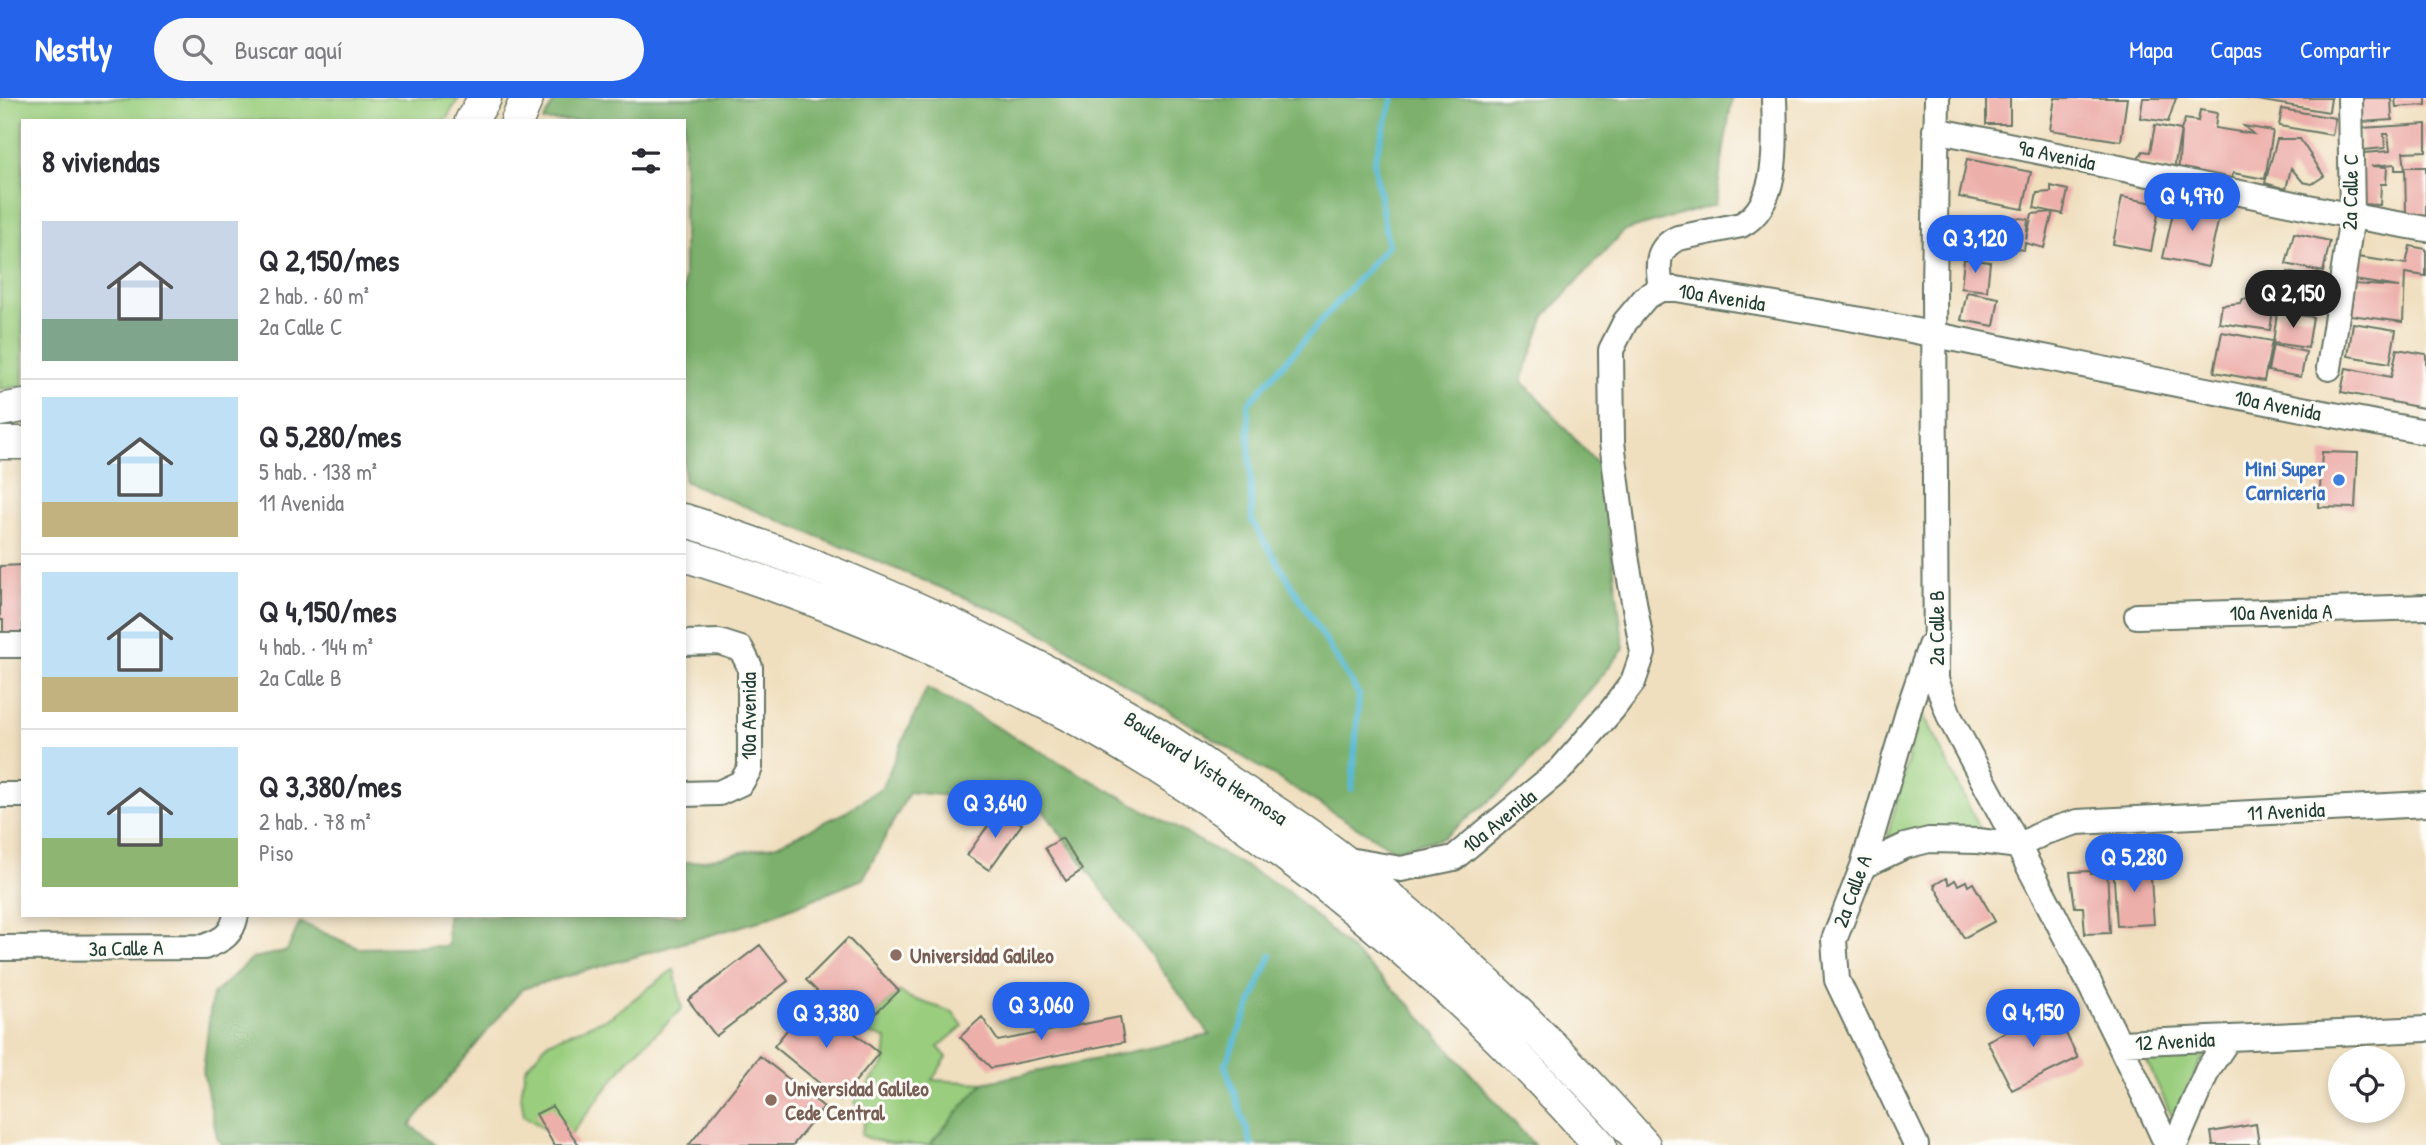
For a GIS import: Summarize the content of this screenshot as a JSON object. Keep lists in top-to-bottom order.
{
  "streets": {
    "main road": ["Boulevard Vista Hermosa"],
    "street": [
      "9a Avenida",
      "2a Calle C",
      "10a Avenida",
      "10a Avenida A",
      "2a Calle B",
      "11 Avenida",
      "2a Calle A",
      "3a Calle A",
      "12 Avenida"
    ]
  },
  "crossings": [
    ["9a Avenida", "2a Calle C"],
    ["9a Avenida", "2a Calle B"],
    ["10a Avenida", "2a Calle B"],
    ["10a Avenida", "Boulevard Vista Hermosa"],
    ["2a Calle B", "11 Avenida"],
    ["2a Calle B", "2a Calle A"],
    ["2a Calle B", "12 Avenida"]
  ],
  "places": ["Mini Super Carniceria", "Universidad Galileo", "Universidad Galileo Cede Central"],
  "page": {
    "header": "Nestly",
    "search": "Buscar aquí",
    "nav": ["Mapa", "Capas", "Compartir"],
    "heading": "8 viviendas",
    "price": [
      "Q 4,970",
      "Q 3,120",
      "Q 2,150",
      "Q 3,640",
      "Q 5,280",
      "Q 3,060",
      "Q 4,150",
      "Q 3,380"
    ],
    "list": [
      {
        "name": "Q 2,150/mes",
        "note": "2 hab. · 60 m² · 2a Calle C"
      },
      {
        "name": "Q 5,280/mes",
        "note": "5 hab. · 138 m² · 11 Avenida"
      },
      {
        "name": "Q 4,150/mes",
        "note": "4 hab. · 144 m² · 2a Calle B"
      },
      {
        "name": "Q 3,380/mes",
        "note": "2 hab. · 78 m² · Piso"
      }
    ]
  }
}
